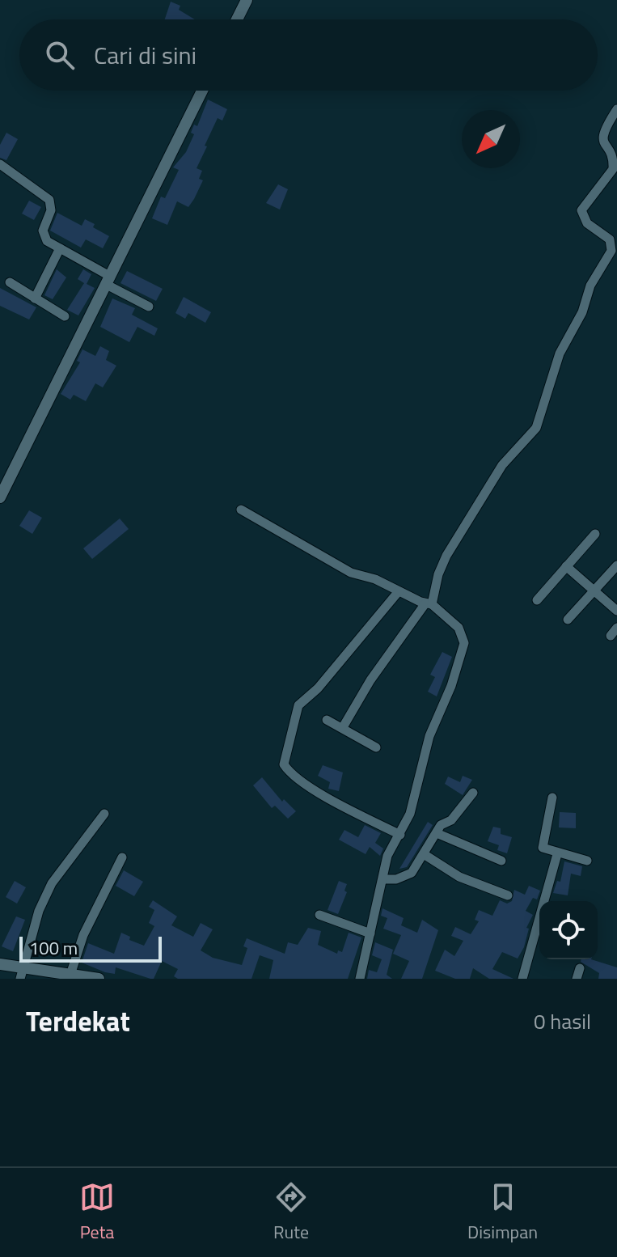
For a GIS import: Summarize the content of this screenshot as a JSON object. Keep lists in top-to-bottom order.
{
  "scale_bar": "100 m",
  "north": "bottom left",
  "page": {
    "search": "Cari di sini",
    "scale": "100 m",
    "heading": ["Terdekat", "0 hasil"],
    "nav": ["Peta", "Rute", "Disimpan"]
  }
}
